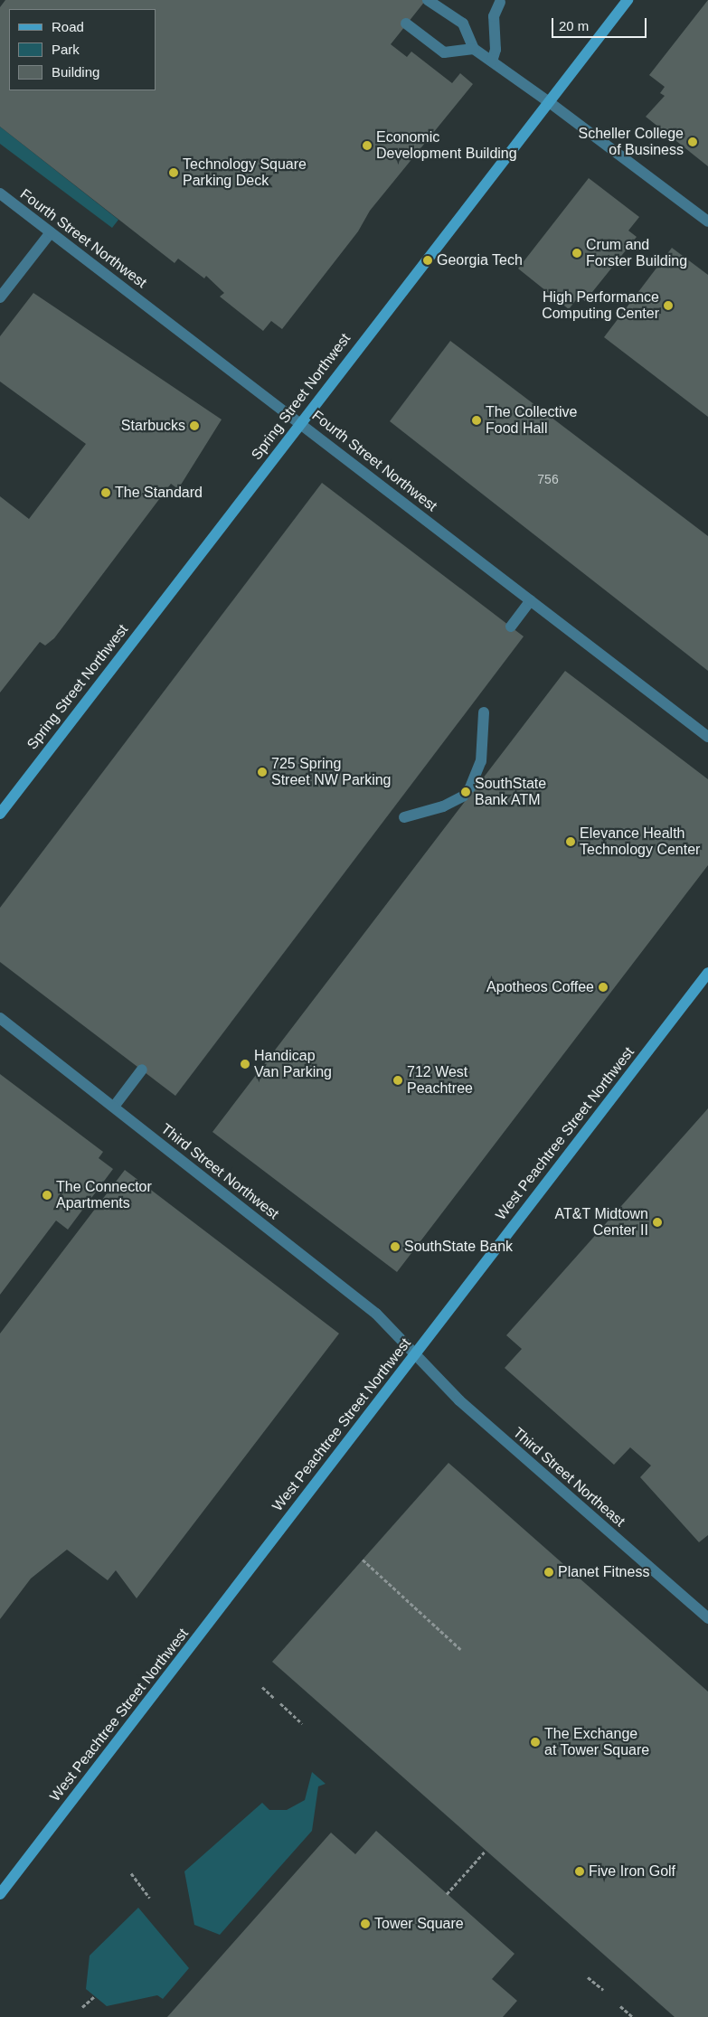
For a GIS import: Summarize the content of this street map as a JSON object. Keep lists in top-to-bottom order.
{
  "streets": {
    "main road": ["Spring Street Northwest", "West Peachtree Street Northwest"],
    "street": ["Fourth Street Northwest", "Third Street Northwest", "Third Street Northeast"]
  },
  "crossings": [
    ["Fourth Street Northwest", "Spring Street Northwest"],
    ["West Peachtree Street Northwest", "Third Street Northwest"],
    ["West Peachtree Street Northwest", "Third Street Northeast"],
    ["Third Street Northwest", "Third Street Northeast"]
  ],
  "places": [
    "Scheller College of Business",
    "Economic Development Building",
    "Technology Square Parking Deck",
    "Crum and Forster Building",
    "Georgia Tech",
    "High Performance Computing Center",
    "The Collective Food Hall",
    "Starbucks",
    "The Standard",
    "725 Spring Street NW Parking",
    "SouthState Bank ATM",
    "Elevance Health Technology Center",
    "Apotheos Coffee",
    "Handicap Van Parking",
    "712 West Peachtree",
    "The Connector Apartments",
    "AT&T Midtown Center II",
    "SouthState Bank",
    "Planet Fitness",
    "The Exchange at Tower Square",
    "Five Iron Golf",
    "Tower Square"
  ],
  "house_numbers": ["756"],
  "legend": ["Road", "Park", "Building"],
  "scale_bar": "20 m"
}
